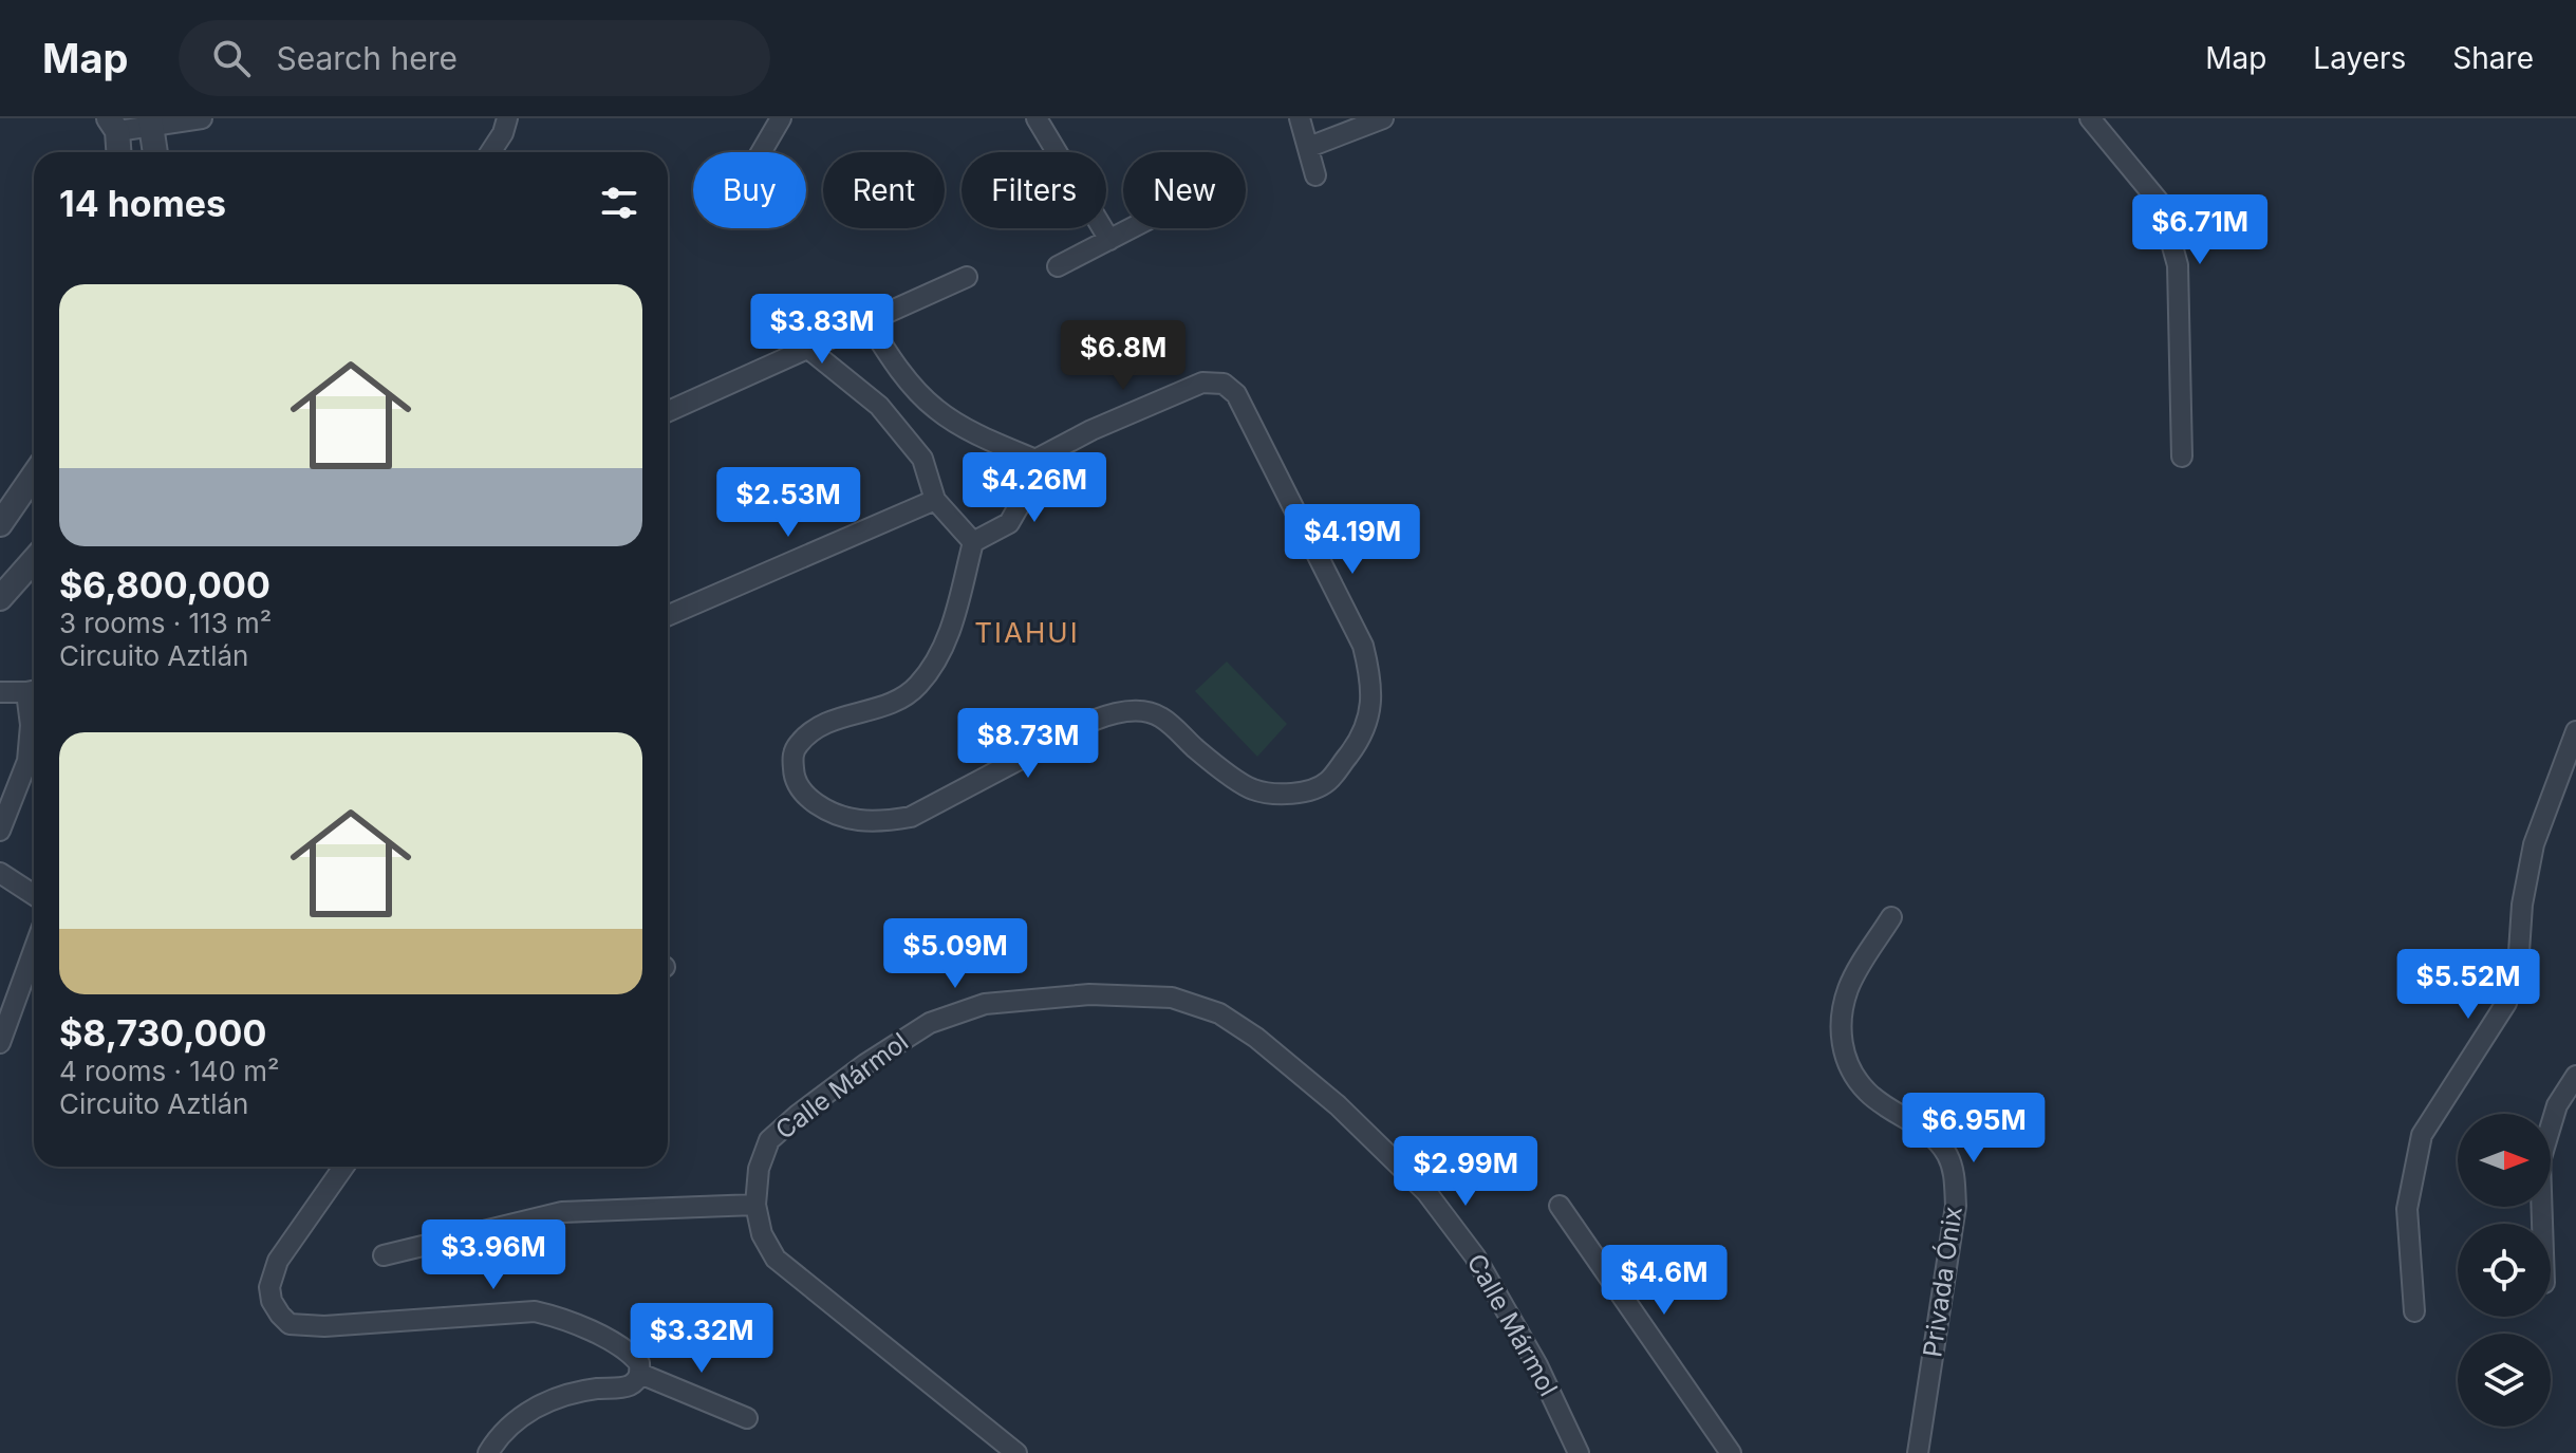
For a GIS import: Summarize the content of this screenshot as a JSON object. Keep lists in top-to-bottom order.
{
  "streets": {
    "street": ["Calle Mármol", "Privada Ónix"]
  },
  "districts": ["TIAHUI"],
  "north": "right",
  "page": {
    "header": "Map",
    "search": "Search here",
    "nav": ["Map", "Layers", "Share"],
    "chip": [
      "Buy",
      "Rent",
      "Filters",
      "New"
    ],
    "heading": "14 homes",
    "price": [
      "$6.71M",
      "$3.83M",
      "$6.8M",
      "$4.26M",
      "$2.53M",
      "$4.19M",
      "$8.73M",
      "$5.09M",
      "$5.52M",
      "$6.95M",
      "$2.99M",
      "$3.96M",
      "$4.6M",
      "$3.32M"
    ],
    "list": [
      {
        "name": "$6,800,000",
        "note": "3 rooms · 113 m² · Circuito Aztlán"
      },
      {
        "name": "$8,730,000",
        "note": "4 rooms · 140 m² · Circuito Aztlán"
      }
    ]
  }
}
